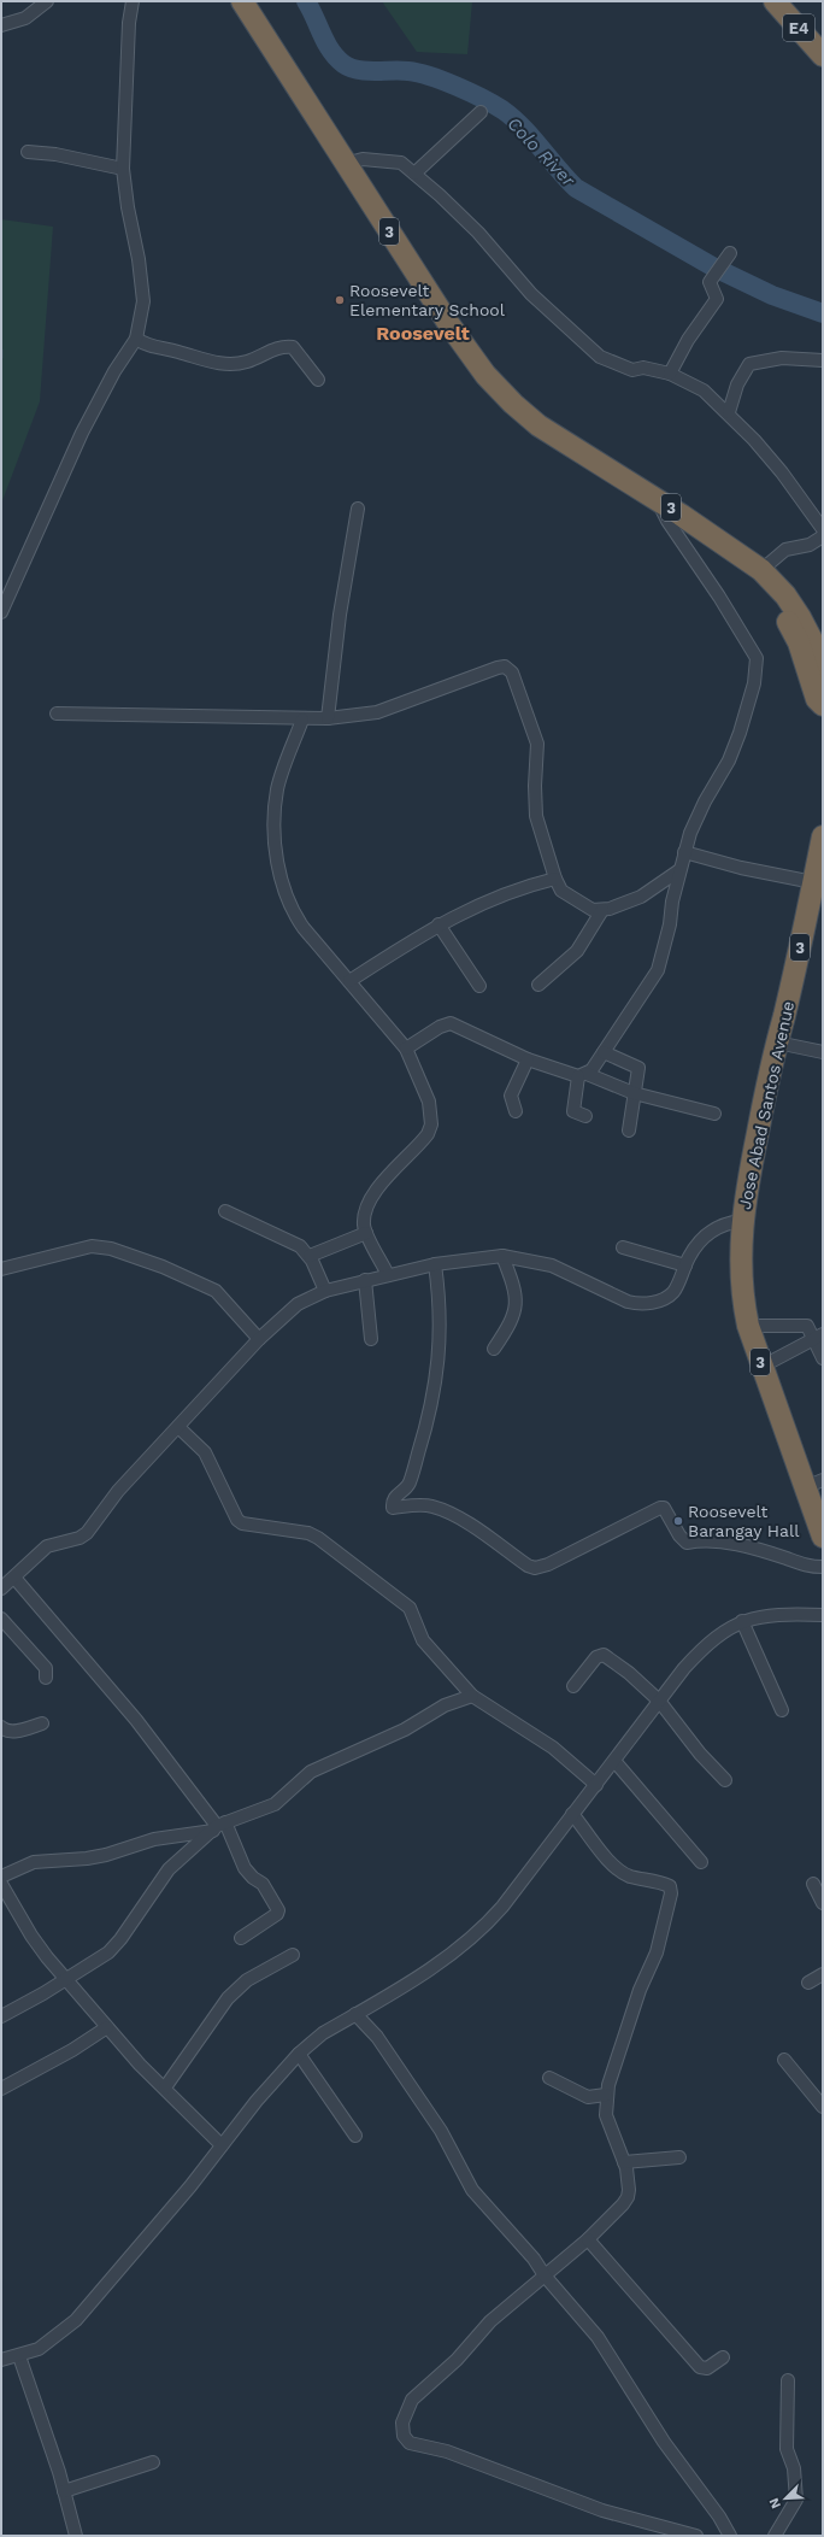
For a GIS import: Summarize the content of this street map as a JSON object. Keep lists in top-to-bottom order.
{
  "streets": {
    "highway": ["E4", "3", "Jose Abad Santos Avenue"]
  },
  "districts": ["Roosevelt"],
  "water": ["Colo River"],
  "places": ["Roosevelt Elementary School", "Roosevelt Barangay Hall"],
  "north": "bottom left"
}
